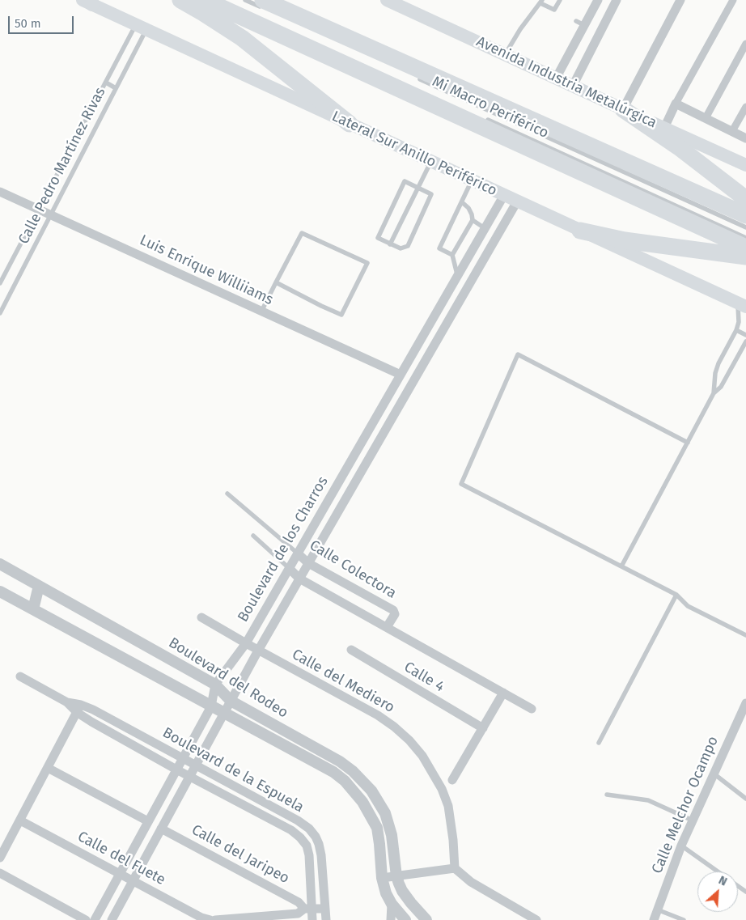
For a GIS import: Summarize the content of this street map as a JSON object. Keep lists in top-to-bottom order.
{
  "streets": {
    "main road": ["Avenida Industria Metalúrgica", "Lateral Sur Anillo Periférico"],
    "street": [
      "Luis Enrique Williiams",
      "Boulevard de los Charros",
      "Calle Colectora",
      "Calle 4",
      "Boulevard del Rodeo",
      "Calle del Mediero",
      "Boulevard de la Espuela",
      "Calle Melchor Ocampo",
      "Calle del Jaripeo",
      "Calle del Fuete"
    ],
    "lane": ["Mi Macro Periférico", "Calle Pedro Martínez Rivas"]
  },
  "crossings": [
    ["Lateral Sur Anillo Periférico", "Calle Pedro Martínez Rivas"],
    ["Lateral Sur Anillo Periférico", "Boulevard de los Charros"],
    ["Calle Pedro Martínez Rivas", "Luis Enrique Williiams"],
    ["Luis Enrique Williiams", "Boulevard de los Charros"],
    ["Boulevard de los Charros", "Calle Colectora"],
    ["Boulevard de los Charros", "Boulevard del Rodeo"],
    ["Boulevard de los Charros", "Calle del Mediero"],
    ["Boulevard de los Charros", "Boulevard de la Espuela"],
    ["Boulevard de los Charros", "Calle del Jaripeo"],
    ["Boulevard de los Charros", "Calle del Fuete"],
    ["Boulevard de la Espuela", "Calle del Jaripeo"]
  ],
  "scale_bar": "50 m",
  "north": "top right"
}
